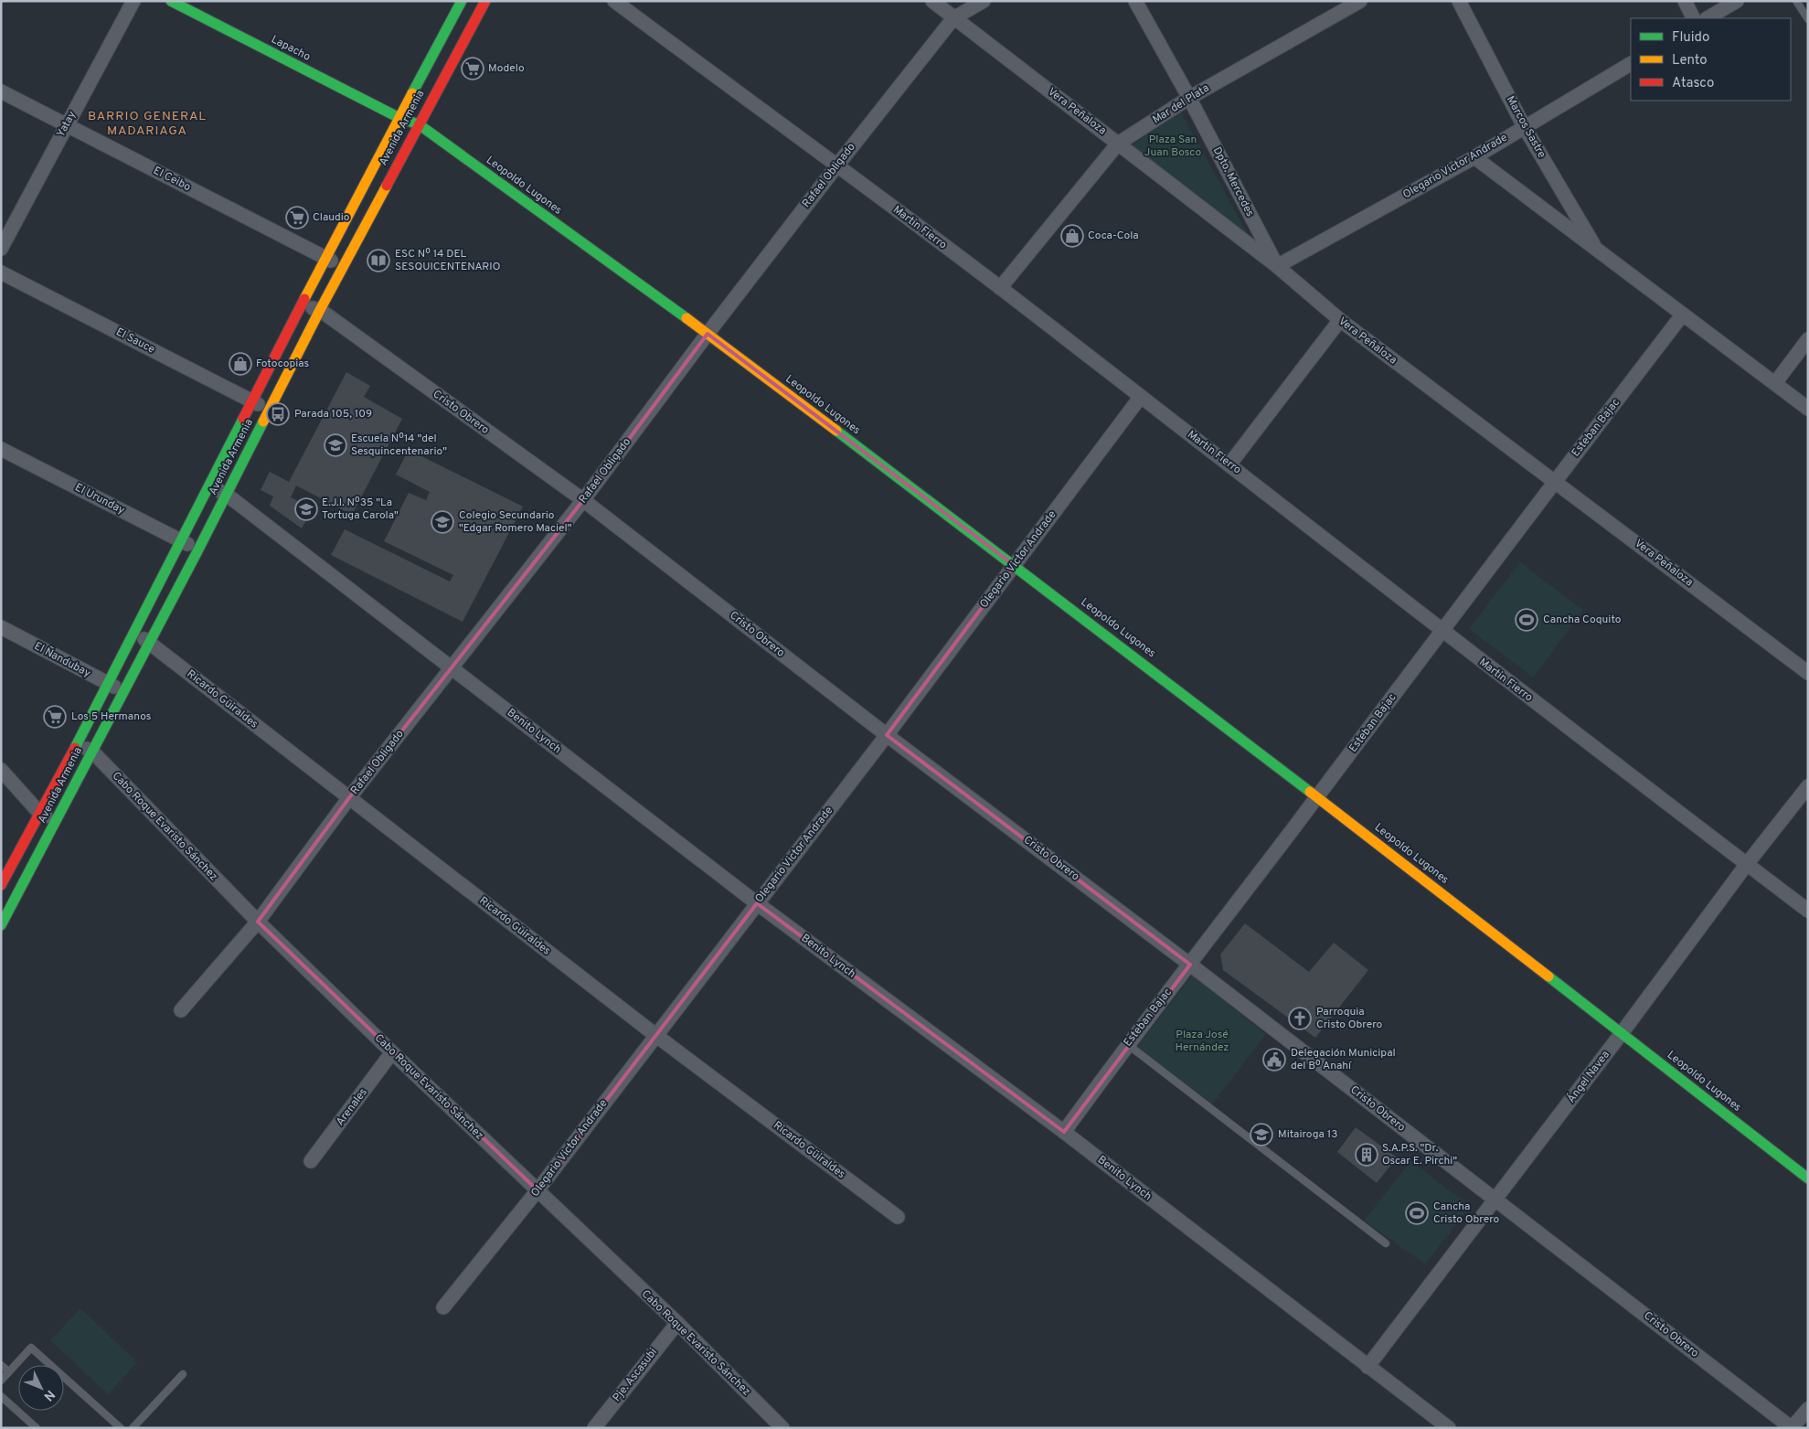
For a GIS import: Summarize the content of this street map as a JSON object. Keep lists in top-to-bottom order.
{
  "streets": {
    "main road": ["Lapacho", "Avenida Armenia", "Leopoldo Lugones"],
    "street": [
      "Mar del Plata",
      "Vera Peñaloza",
      "Yatay",
      "Marcos Sastre",
      "Olegario Victor Andrade",
      "Rafael Obligado",
      "El Ceibo",
      "Dpto. Mercedes",
      "Martin Fierro",
      "El Sauce",
      "Cristo Obrero",
      "Esteban Bajac",
      "El Urunday",
      "El Ñandubay",
      "Ricardo Güiraldes",
      "Benito Lynch",
      "Cabo Roque Evaristo Sánchez",
      "Ángel Navea",
      "Arenales",
      "Pje. Ascasubi"
    ]
  },
  "crossings": [
    ["Lapacho", "Avenida Armenia"],
    ["Lapacho", "Leopoldo Lugones"],
    ["Mar del Plata", "Vera Peñaloza"],
    ["Mar del Plata", "Dpto. Mercedes"],
    ["Mar del Plata", "Martin Fierro"],
    ["Vera Peñaloza", "Olegario Victor Andrade"],
    ["Vera Peñaloza", "Rafael Obligado"],
    ["Vera Peñaloza", "Dpto. Mercedes"],
    ["Vera Peñaloza", "Esteban Bajac"],
    ["Yatay", "El Ceibo"],
    ["Marcos Sastre", "Olegario Victor Andrade"],
    ["Marcos Sastre", "Esteban Bajac"],
    ["Avenida Armenia", "El Ceibo"],
    ["Avenida Armenia", "Leopoldo Lugones"],
    ["Avenida Armenia", "El Sauce"],
    ["Avenida Armenia", "Cristo Obrero"],
    ["Avenida Armenia", "El Urunday"],
    ["Avenida Armenia", "El Ñandubay"],
    ["Avenida Armenia", "Ricardo Güiraldes"],
    ["Avenida Armenia", "Benito Lynch"],
    ["Avenida Armenia", "Cabo Roque Evaristo Sánchez"],
    ["Olegario Victor Andrade", "Dpto. Mercedes"],
    ["Olegario Victor Andrade", "Leopoldo Lugones"],
    ["Olegario Victor Andrade", "Martin Fierro"],
    ["Olegario Victor Andrade", "Cristo Obrero"],
    ["Olegario Victor Andrade", "Ricardo Güiraldes"],
    ["Olegario Victor Andrade", "Benito Lynch"],
    ["Olegario Victor Andrade", "Cabo Roque Evaristo Sánchez"],
    ["Rafael Obligado", "Leopoldo Lugones"],
    ["Rafael Obligado", "Martin Fierro"],
    ["Rafael Obligado", "Cristo Obrero"],
    ["Rafael Obligado", "Ricardo Güiraldes"],
    ["Rafael Obligado", "Benito Lynch"],
    ["Rafael Obligado", "Cabo Roque Evaristo Sánchez"],
    ["Leopoldo Lugones", "Esteban Bajac"],
    ["Leopoldo Lugones", "Ángel Navea"],
    ["Martin Fierro", "Esteban Bajac"],
    ["Martin Fierro", "Ángel Navea"],
    ["Cristo Obrero", "Esteban Bajac"],
    ["Cristo Obrero", "Ángel Navea"],
    ["Esteban Bajac", "Benito Lynch"],
    ["Benito Lynch", "Ángel Navea"],
    ["Cabo Roque Evaristo Sánchez", "Arenales"],
    ["Cabo Roque Evaristo Sánchez", "Pje. Ascasubi"]
  ],
  "districts": ["BARRIO GENERAL MADARIAGA"],
  "parks": ["Plaza San Juan Bosco", "Plaza José Hernández"],
  "places": {
    "supermarket": ["Modelo", "Claudio", "Los 5 Hermanos"],
    "shop": ["Coca-Cola", "Fotocopias"],
    "library": ["ESC Nº 14 DEL SESQUICENTENARIO"],
    "bus stop": ["Parada 105, 109"],
    "school or university": [
      "Escuela Nº14 \"del Sesquincentenario\"",
      "E.J.I. Nº35 \"La Tortuga Carola\"",
      "Colegio Secundario \"Edgar Romero Maciel\"",
      "Mitairoga 13"
    ],
    "sports": ["Cancha Coquito", "Cancha Cristo Obrero"],
    "church": ["Parroquia Cristo Obrero"],
    "public building": ["Delegación Municipal del Bº Anahí"],
    "building": ["S.A.P.S. \"Dr. Oscar E. Pirchi\""]
  },
  "legend": ["Fluido", "Lento", "Atasco"],
  "north": "bottom right"
}
